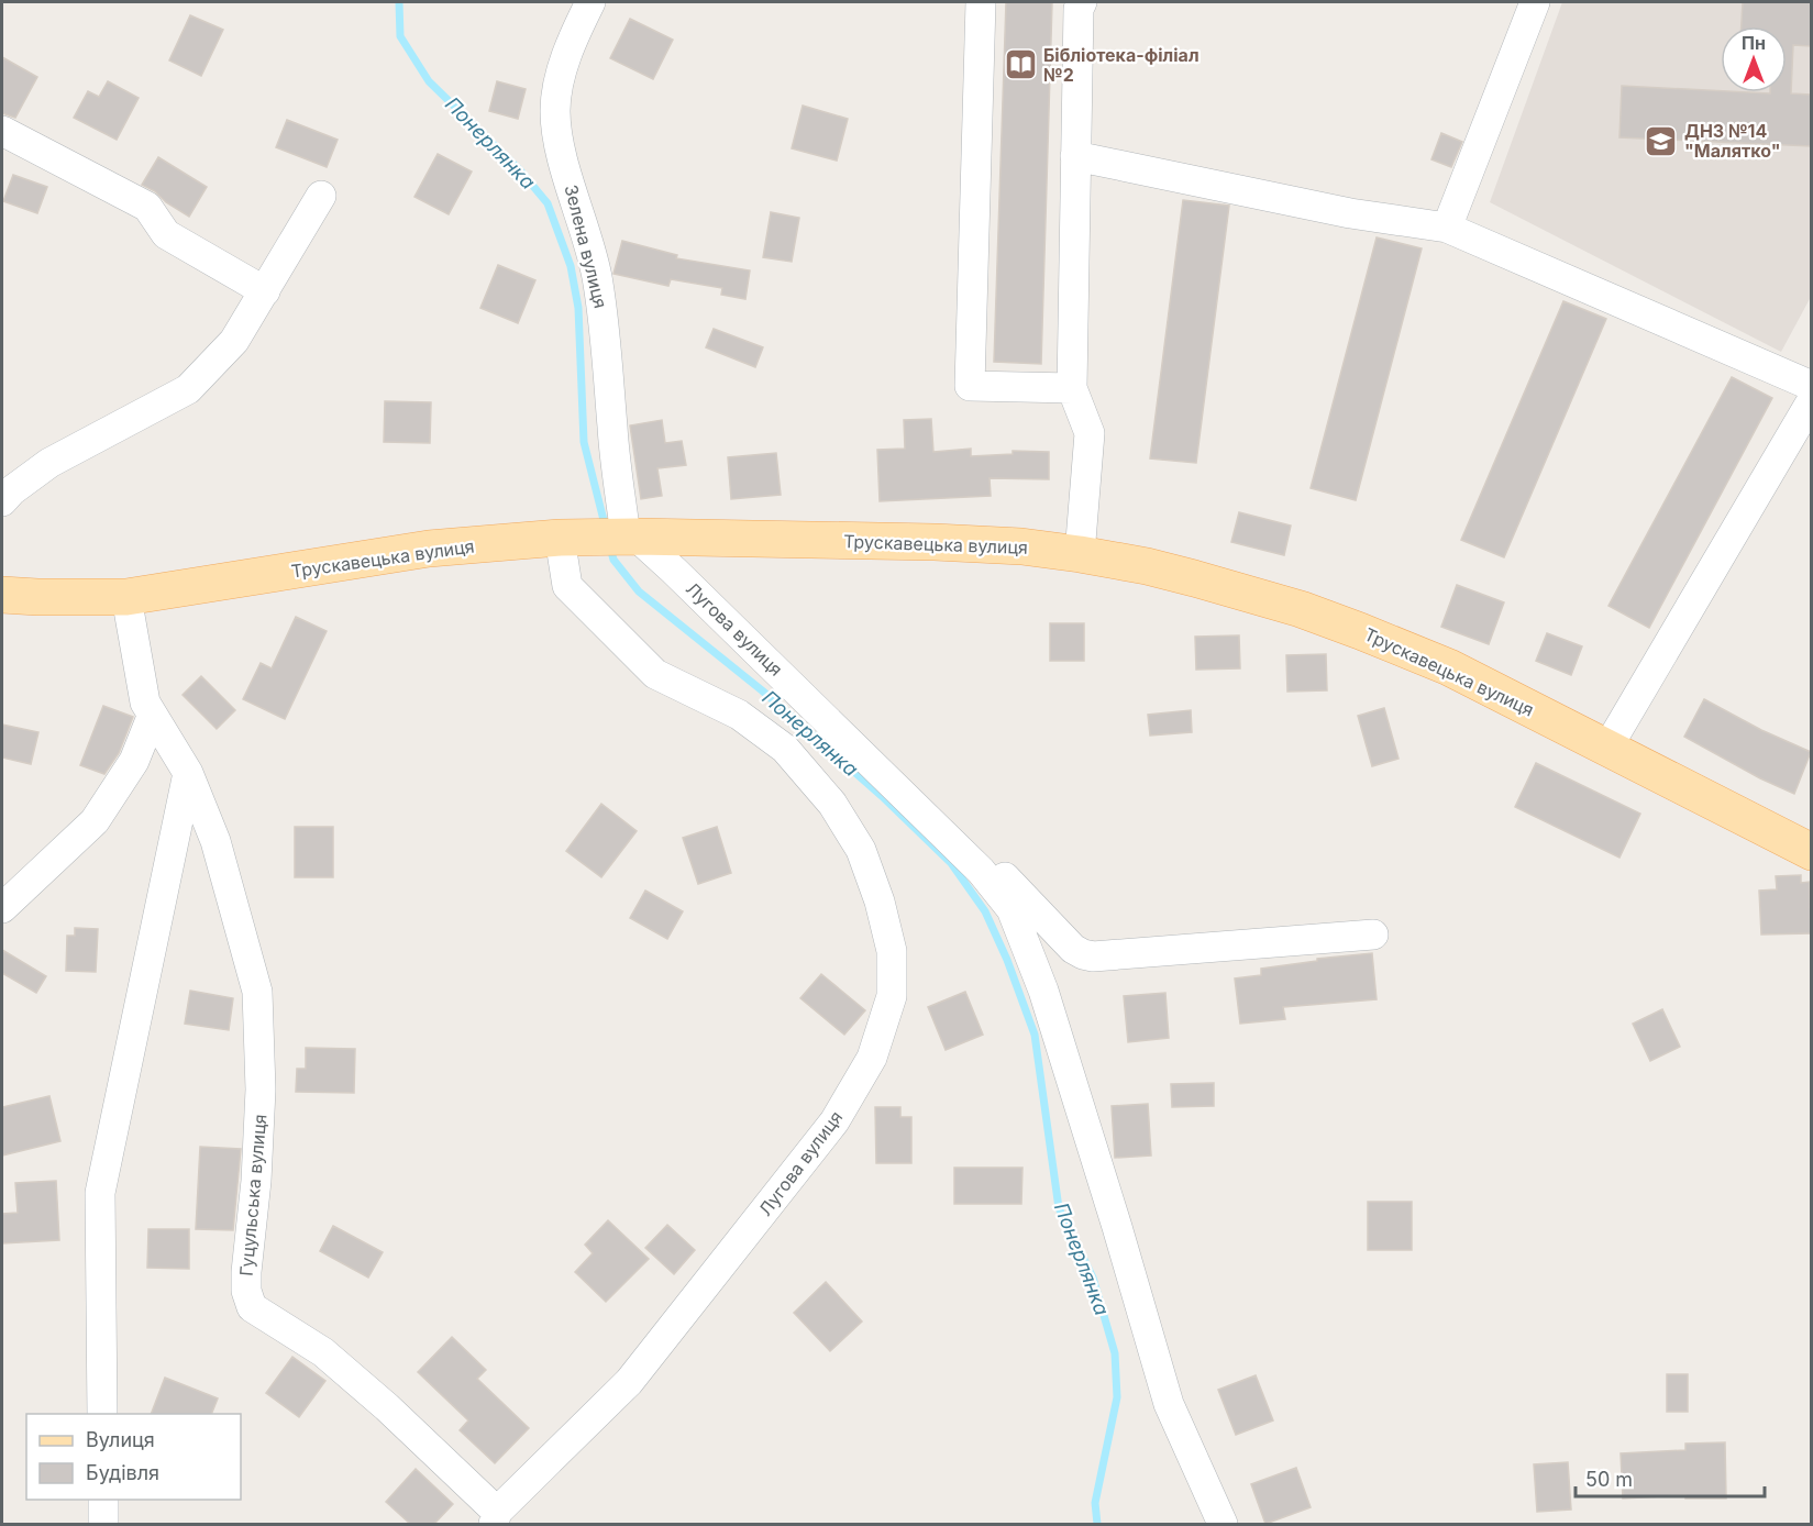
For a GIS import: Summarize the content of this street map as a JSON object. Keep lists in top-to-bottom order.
{
  "streets": {
    "main road": ["Трускавецька вулиця"],
    "street": ["Зелена вулиця", "Лугова вулиця", "Гуцульська вулиця"]
  },
  "crossings": [
    ["Зелена вулиця", "Трускавецька вулиця"],
    ["Зелена вулиця", "Лугова вулиця"],
    ["Трускавецька вулиця", "Лугова вулиця"],
    ["Трускавецька вулиця", "Гуцульська вулиця"],
    ["Лугова вулиця", "Гуцульська вулиця"]
  ],
  "water": ["Понерлянка"],
  "places": {
    "library": ["Бібліотека-філіал №2"],
    "school or university": ["ДНЗ №14 \"Малятко\""]
  },
  "legend": ["Вулиця", "Будівля"],
  "scale_bar": "50 m",
  "north": "top"
}
